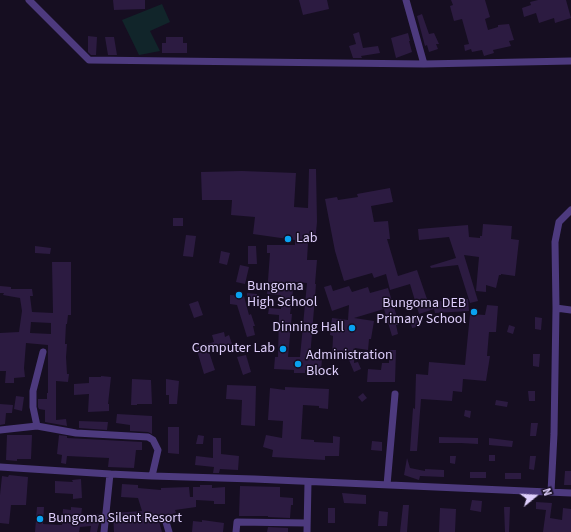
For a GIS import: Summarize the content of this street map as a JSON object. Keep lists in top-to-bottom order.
{
  "places": [
    "Lab",
    "Bungoma High School",
    "Bungoma DEB Primary School",
    "Dinning Hall",
    "Computer Lab",
    "Administration Block",
    "Bungoma Silent Resort"
  ],
  "north": "right"
}
